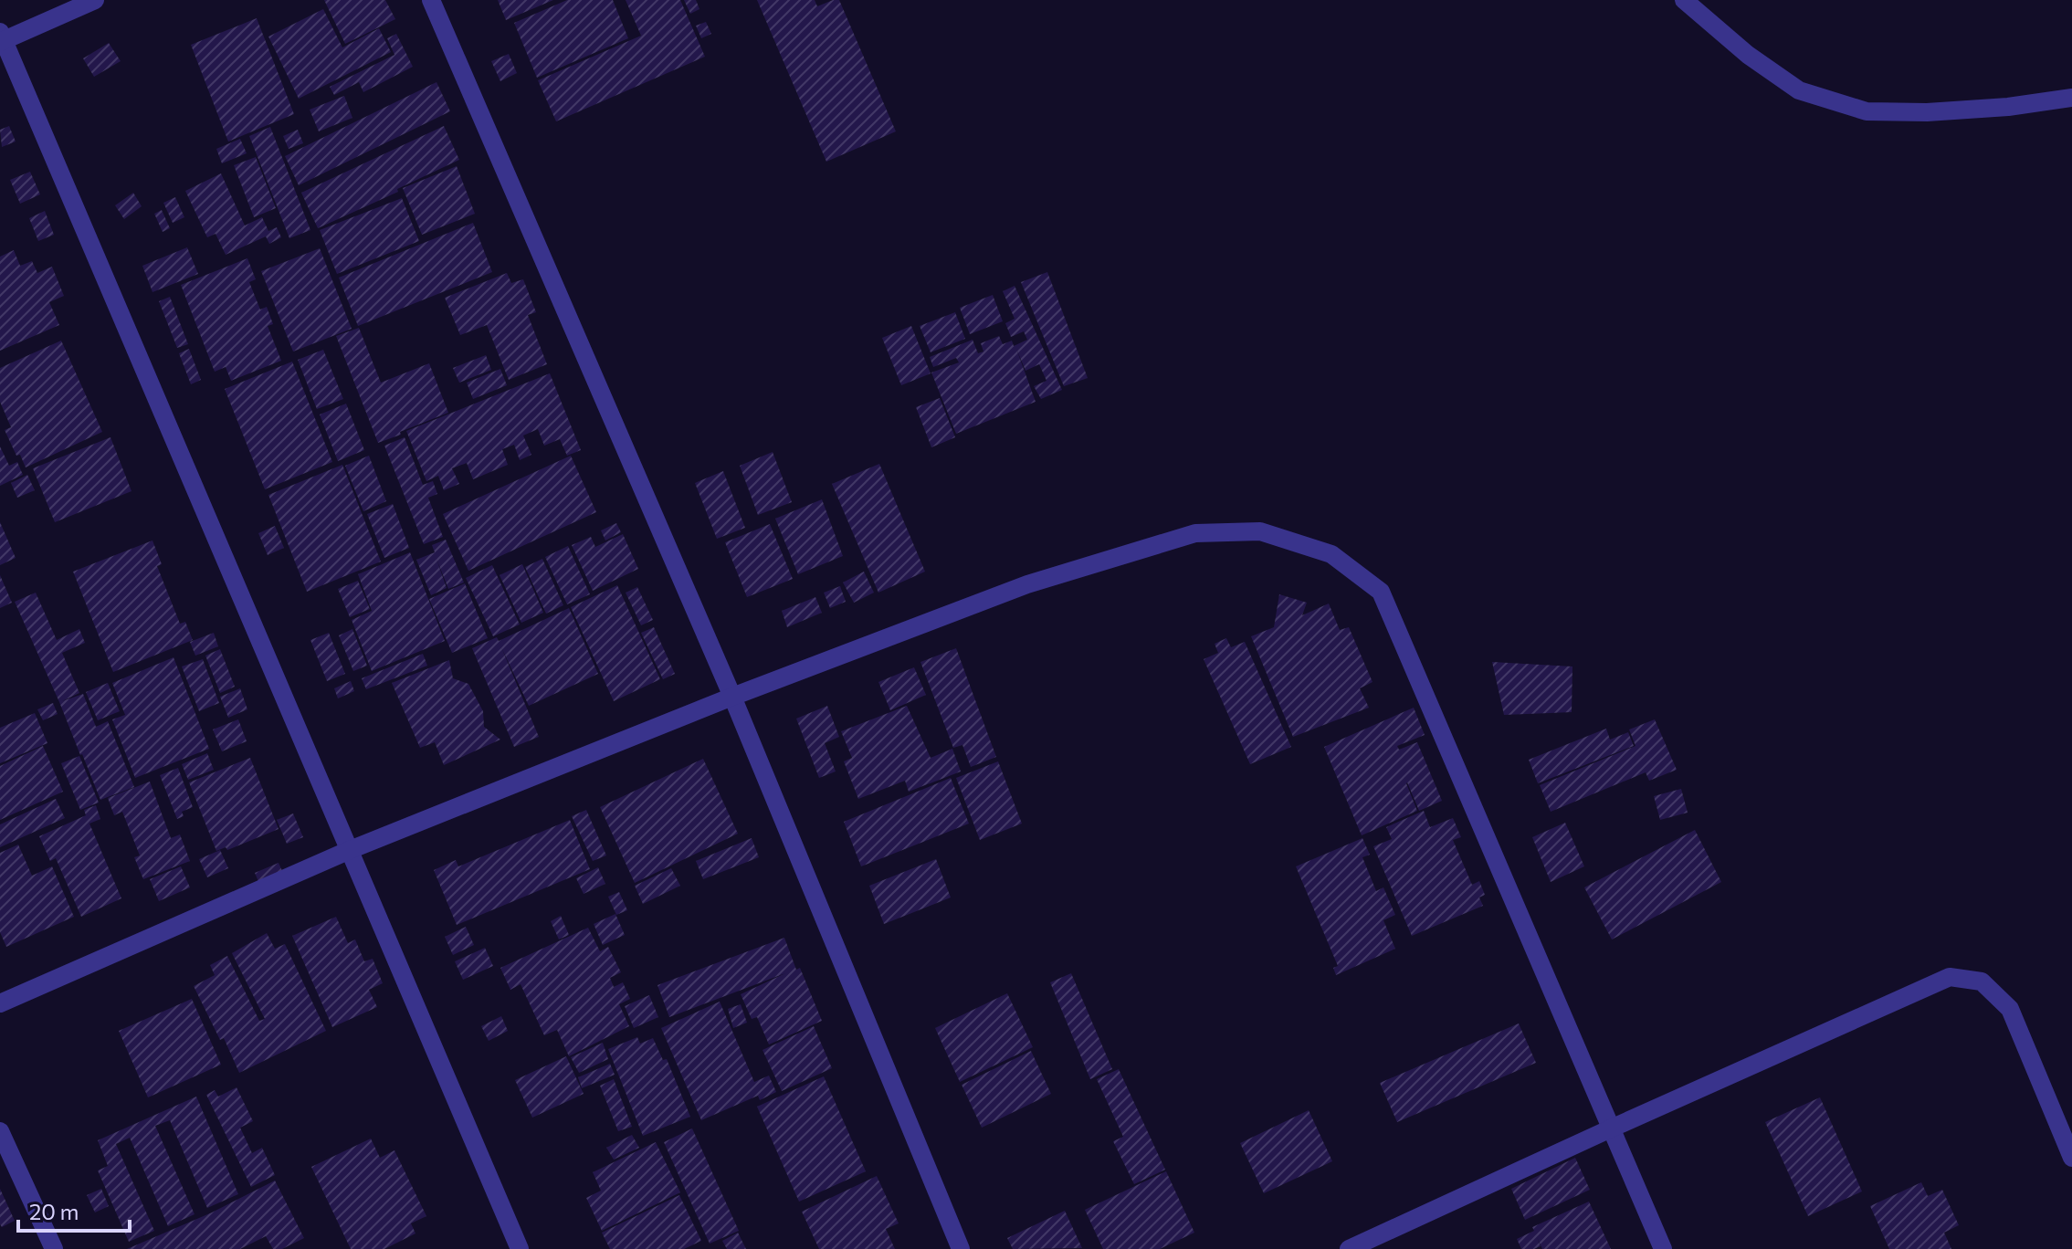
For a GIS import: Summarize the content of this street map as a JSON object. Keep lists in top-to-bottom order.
{
  "scale_bar": "20 m"
}
